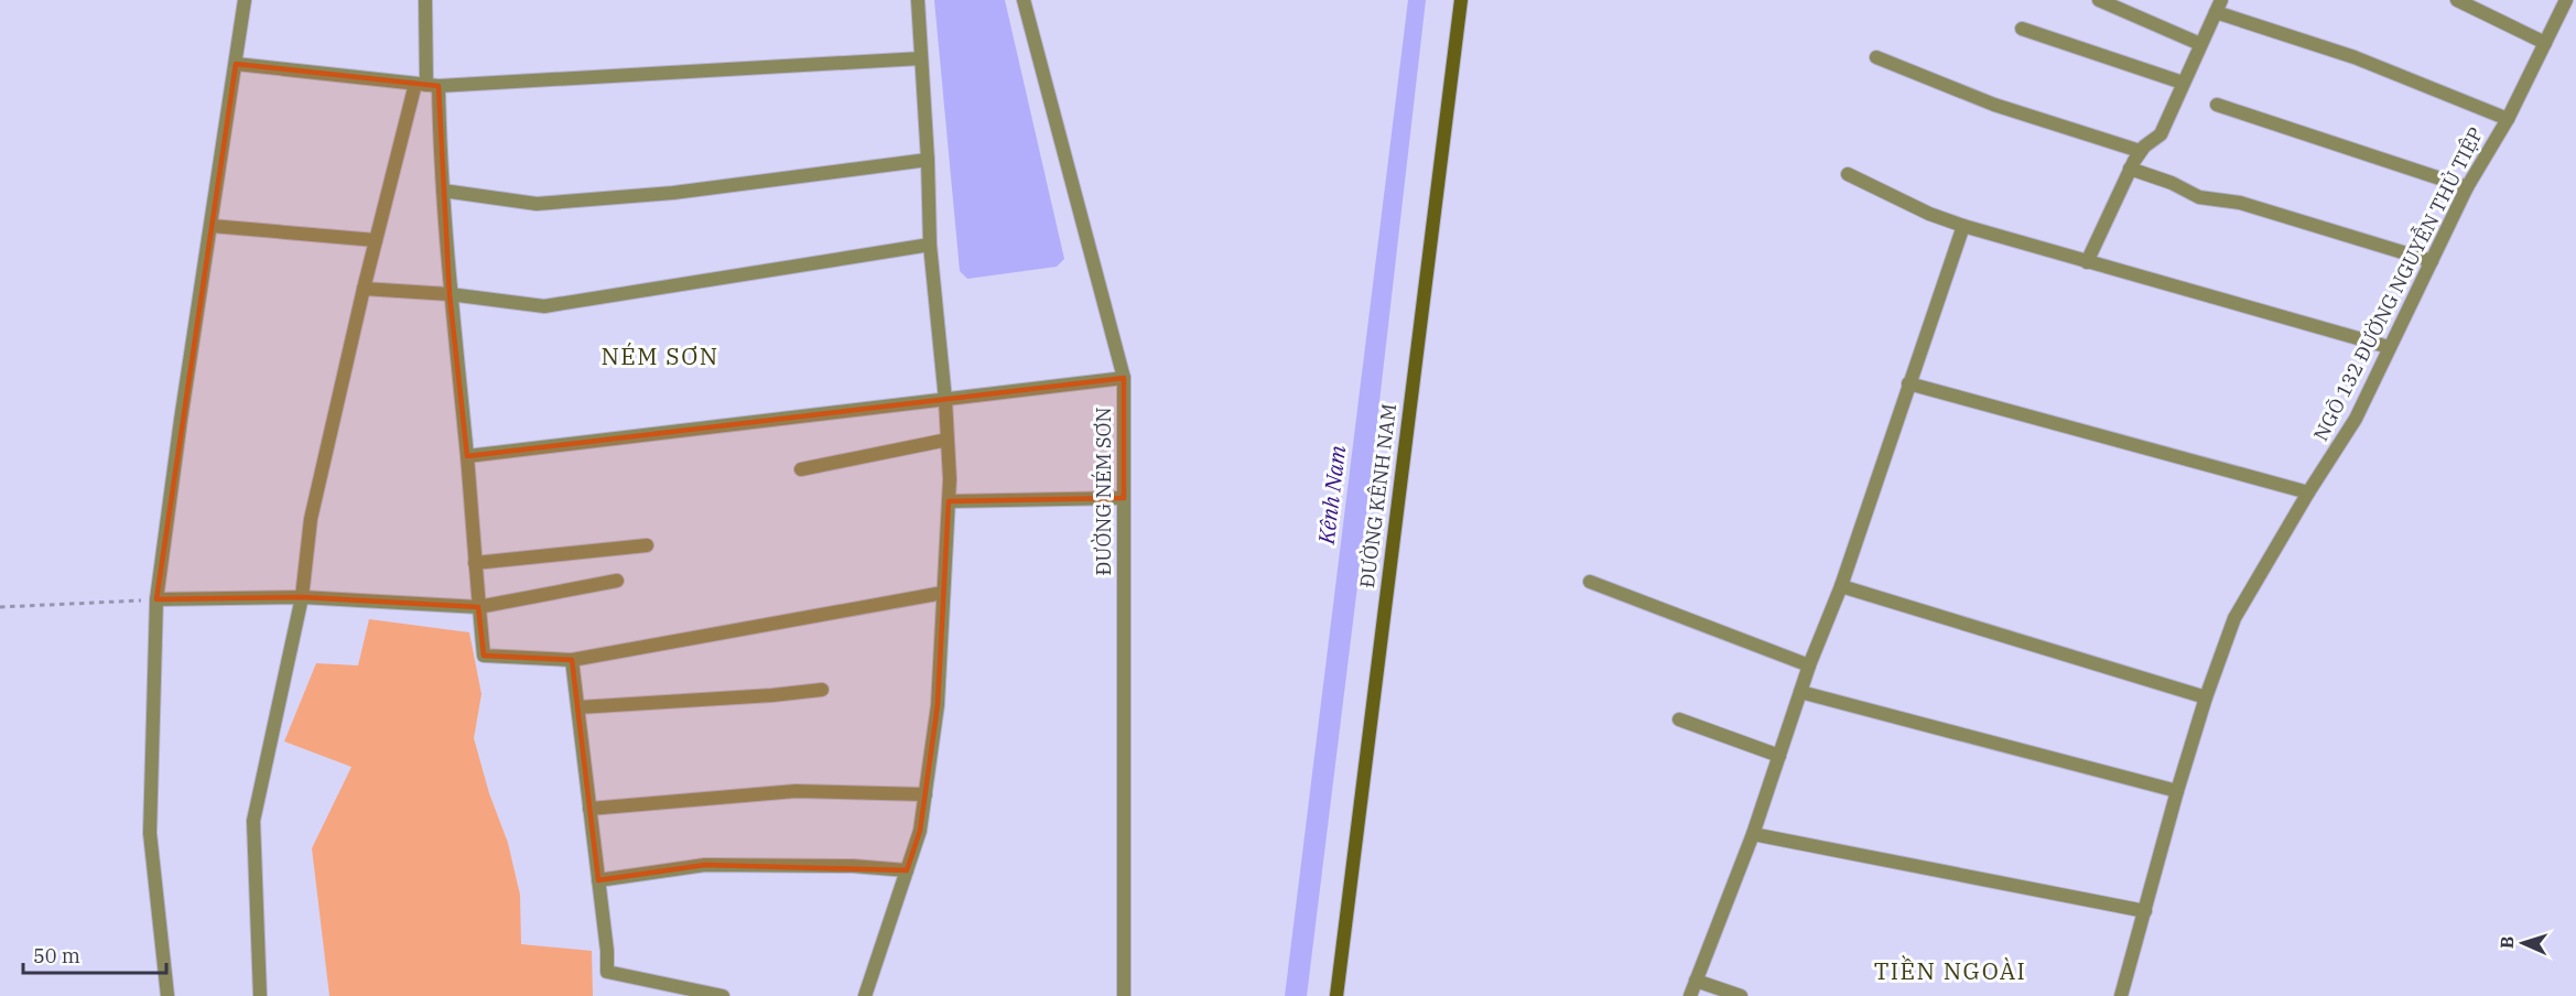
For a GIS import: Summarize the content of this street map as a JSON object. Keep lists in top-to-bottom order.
{
  "streets": {
    "main road": ["ĐƯỜNG KÊNH NAM"],
    "street": ["NGÕ 132 ĐƯỜNG NGUYỄN THỦ TIỆP", "ĐƯỜNG NÉM SƠN"]
  },
  "districts": ["NÉM SƠN", "TIỀN NGOÀI"],
  "water": ["Kênh Nam"],
  "scale_bar": "50 m",
  "north": "left"
}
